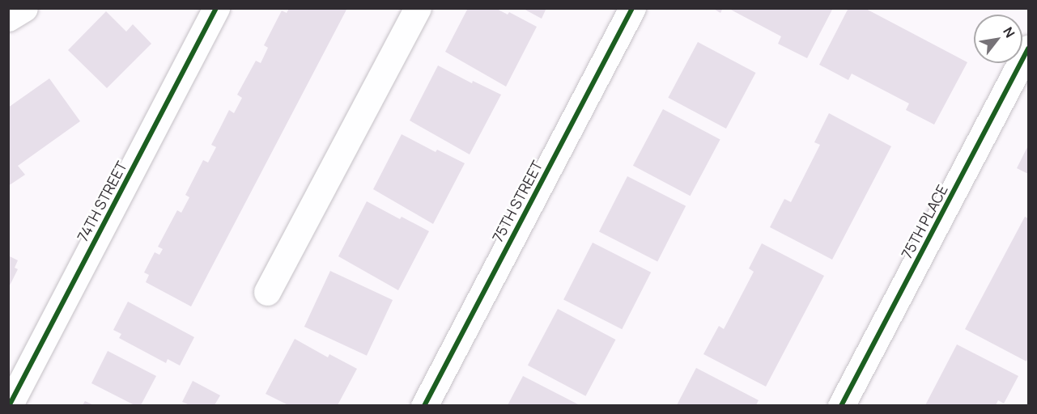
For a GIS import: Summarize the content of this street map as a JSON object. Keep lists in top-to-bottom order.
{
  "streets": {
    "street": ["74TH STREET", "75TH STREET", "75TH PLACE"]
  },
  "north": "top right"
}
